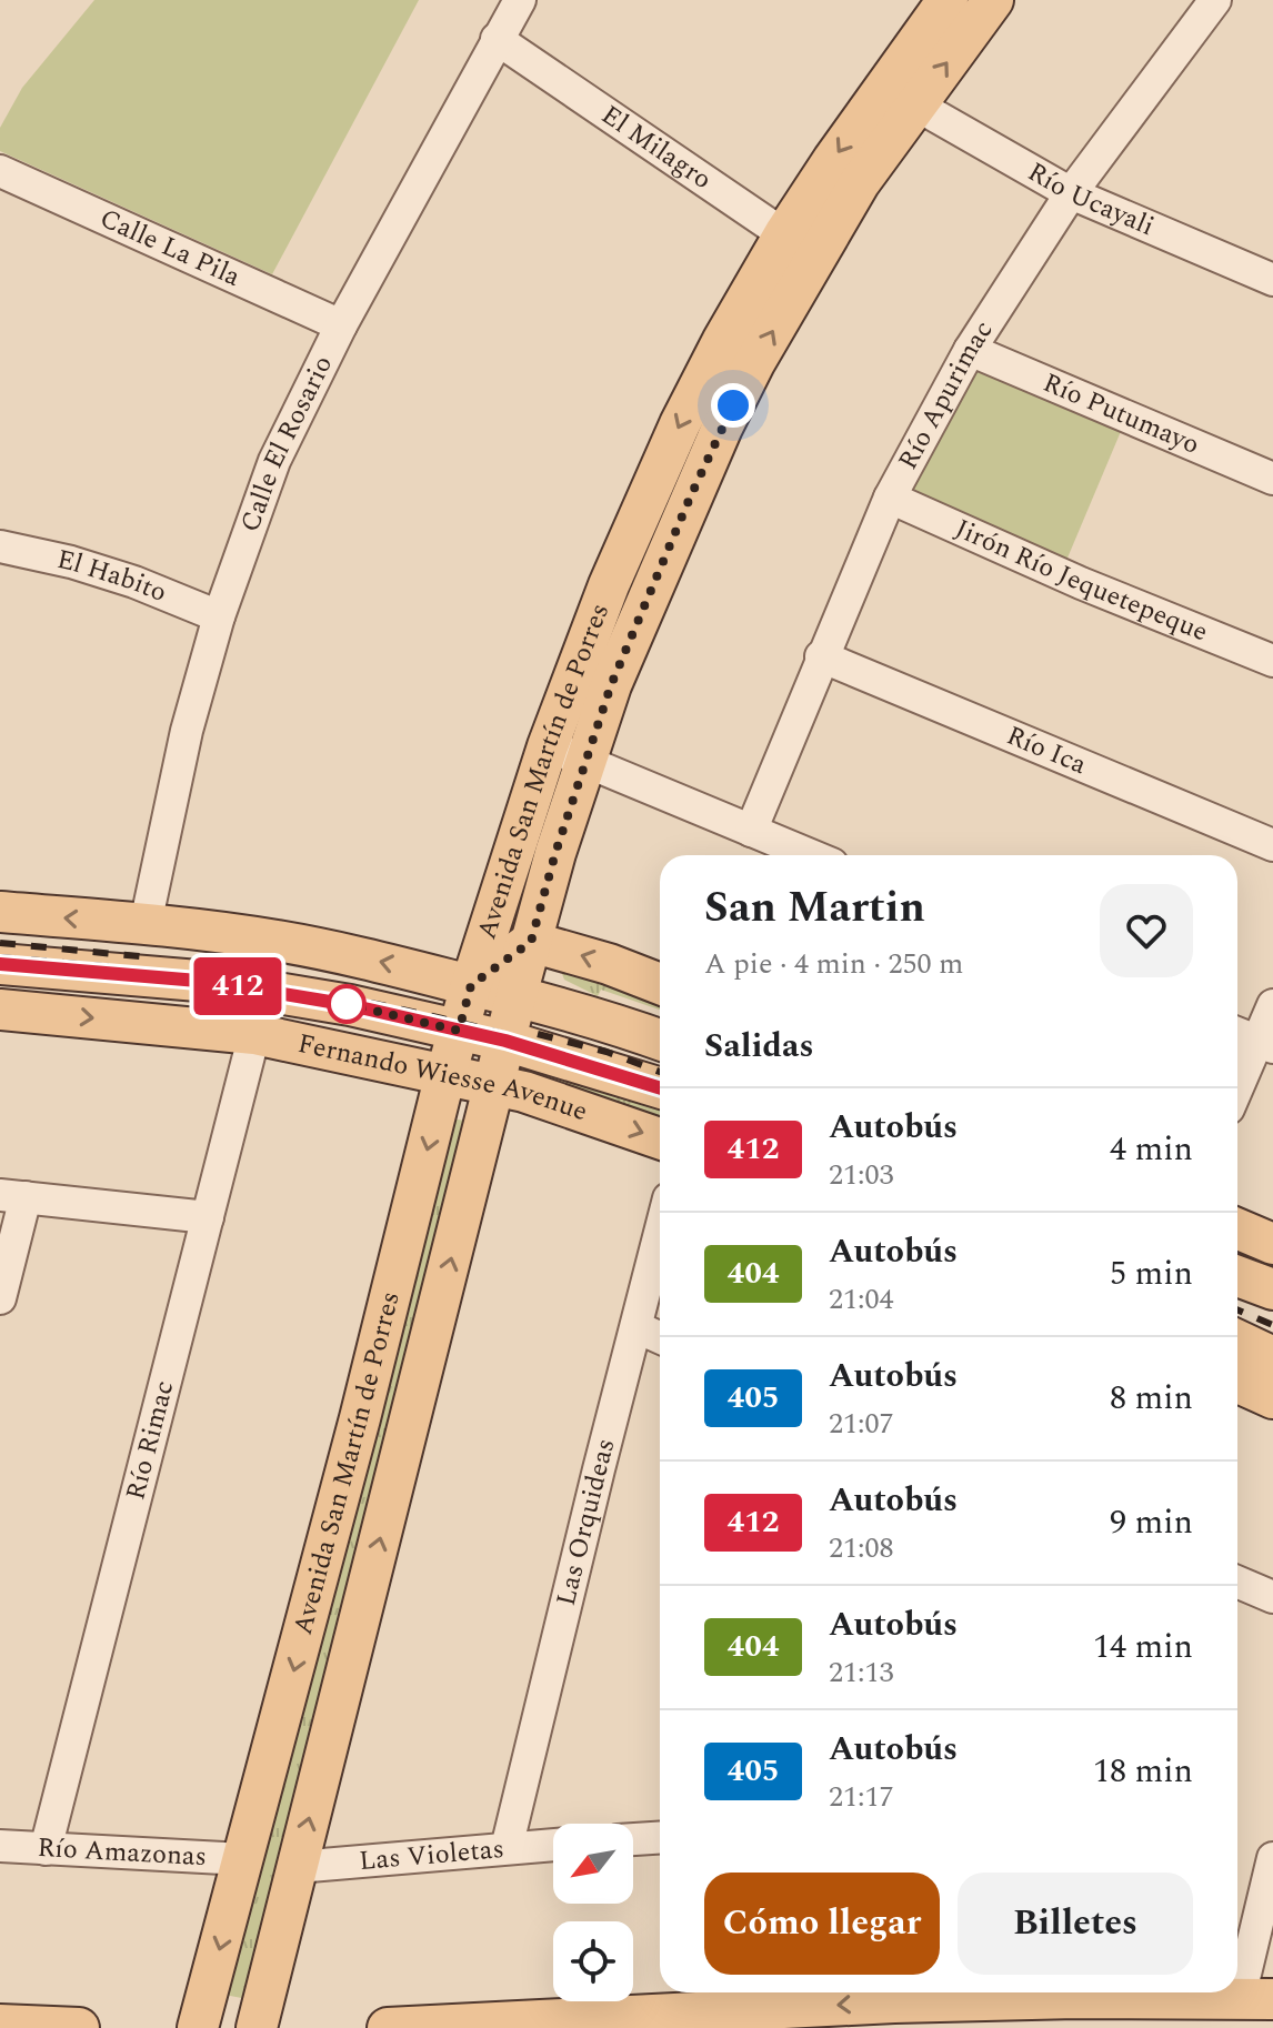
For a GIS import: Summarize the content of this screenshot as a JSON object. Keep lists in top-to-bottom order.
{
  "streets": {
    "main road": ["Avenida San Martín de Porres", "Fernando Wiesse Avenue"],
    "street": [
      "El Milagro",
      "Río Ucayali",
      "Calle La Pila",
      "Río Apurimac",
      "Río Putumayo",
      "Calle El Rosario",
      "El Habito",
      "Jirón Río Jequetepeque",
      "Río Ica",
      "Río Rimac",
      "Las Orquideas",
      "Río Amazonas",
      "Las Violetas"
    ]
  },
  "crossings": [
    ["El Milagro", "Calle El Rosario"],
    ["El Milagro", "Avenida San Martín de Porres"],
    ["Río Ucayali", "Río Apurimac"],
    ["Río Ucayali", "Avenida San Martín de Porres"],
    ["Calle La Pila", "Calle El Rosario"],
    ["Río Apurimac", "Río Putumayo"],
    ["Río Apurimac", "Jirón Río Jequetepeque"],
    ["Río Apurimac", "Río Ica"],
    ["Calle El Rosario", "El Habito"],
    ["Avenida San Martín de Porres", "Fernando Wiesse Avenue"],
    ["Avenida San Martín de Porres", "Río Amazonas"],
    ["Avenida San Martín de Porres", "Las Violetas"],
    ["Fernando Wiesse Avenue", "Río Rimac"],
    ["Río Rimac", "Río Amazonas"],
    ["Las Orquideas", "Las Violetas"]
  ],
  "lines": ["bus line 412"],
  "north": "bottom left",
  "page": {
    "on_map": "412",
    "heading": [
      ["San Martin", "A pie · 4 min · 250 m"],
      "Salidas"
    ],
    "list": [
      {
        "mark": "412",
        "name": "Autobús",
        "note": "21:03",
        "value": "4 min"
      },
      {
        "mark": "404",
        "name": "Autobús",
        "note": "21:04",
        "value": "5 min"
      },
      {
        "mark": "405",
        "name": "Autobús",
        "note": "21:07",
        "value": "8 min"
      },
      {
        "mark": "412",
        "name": "Autobús",
        "note": "21:08",
        "value": "9 min"
      },
      {
        "mark": "404",
        "name": "Autobús",
        "note": "21:13",
        "value": "14 min"
      },
      {
        "mark": "405",
        "name": "Autobús",
        "note": "21:17",
        "value": "18 min"
      }
    ],
    "buttons": ["Cómo llegar", "Billetes"]
  }
}
